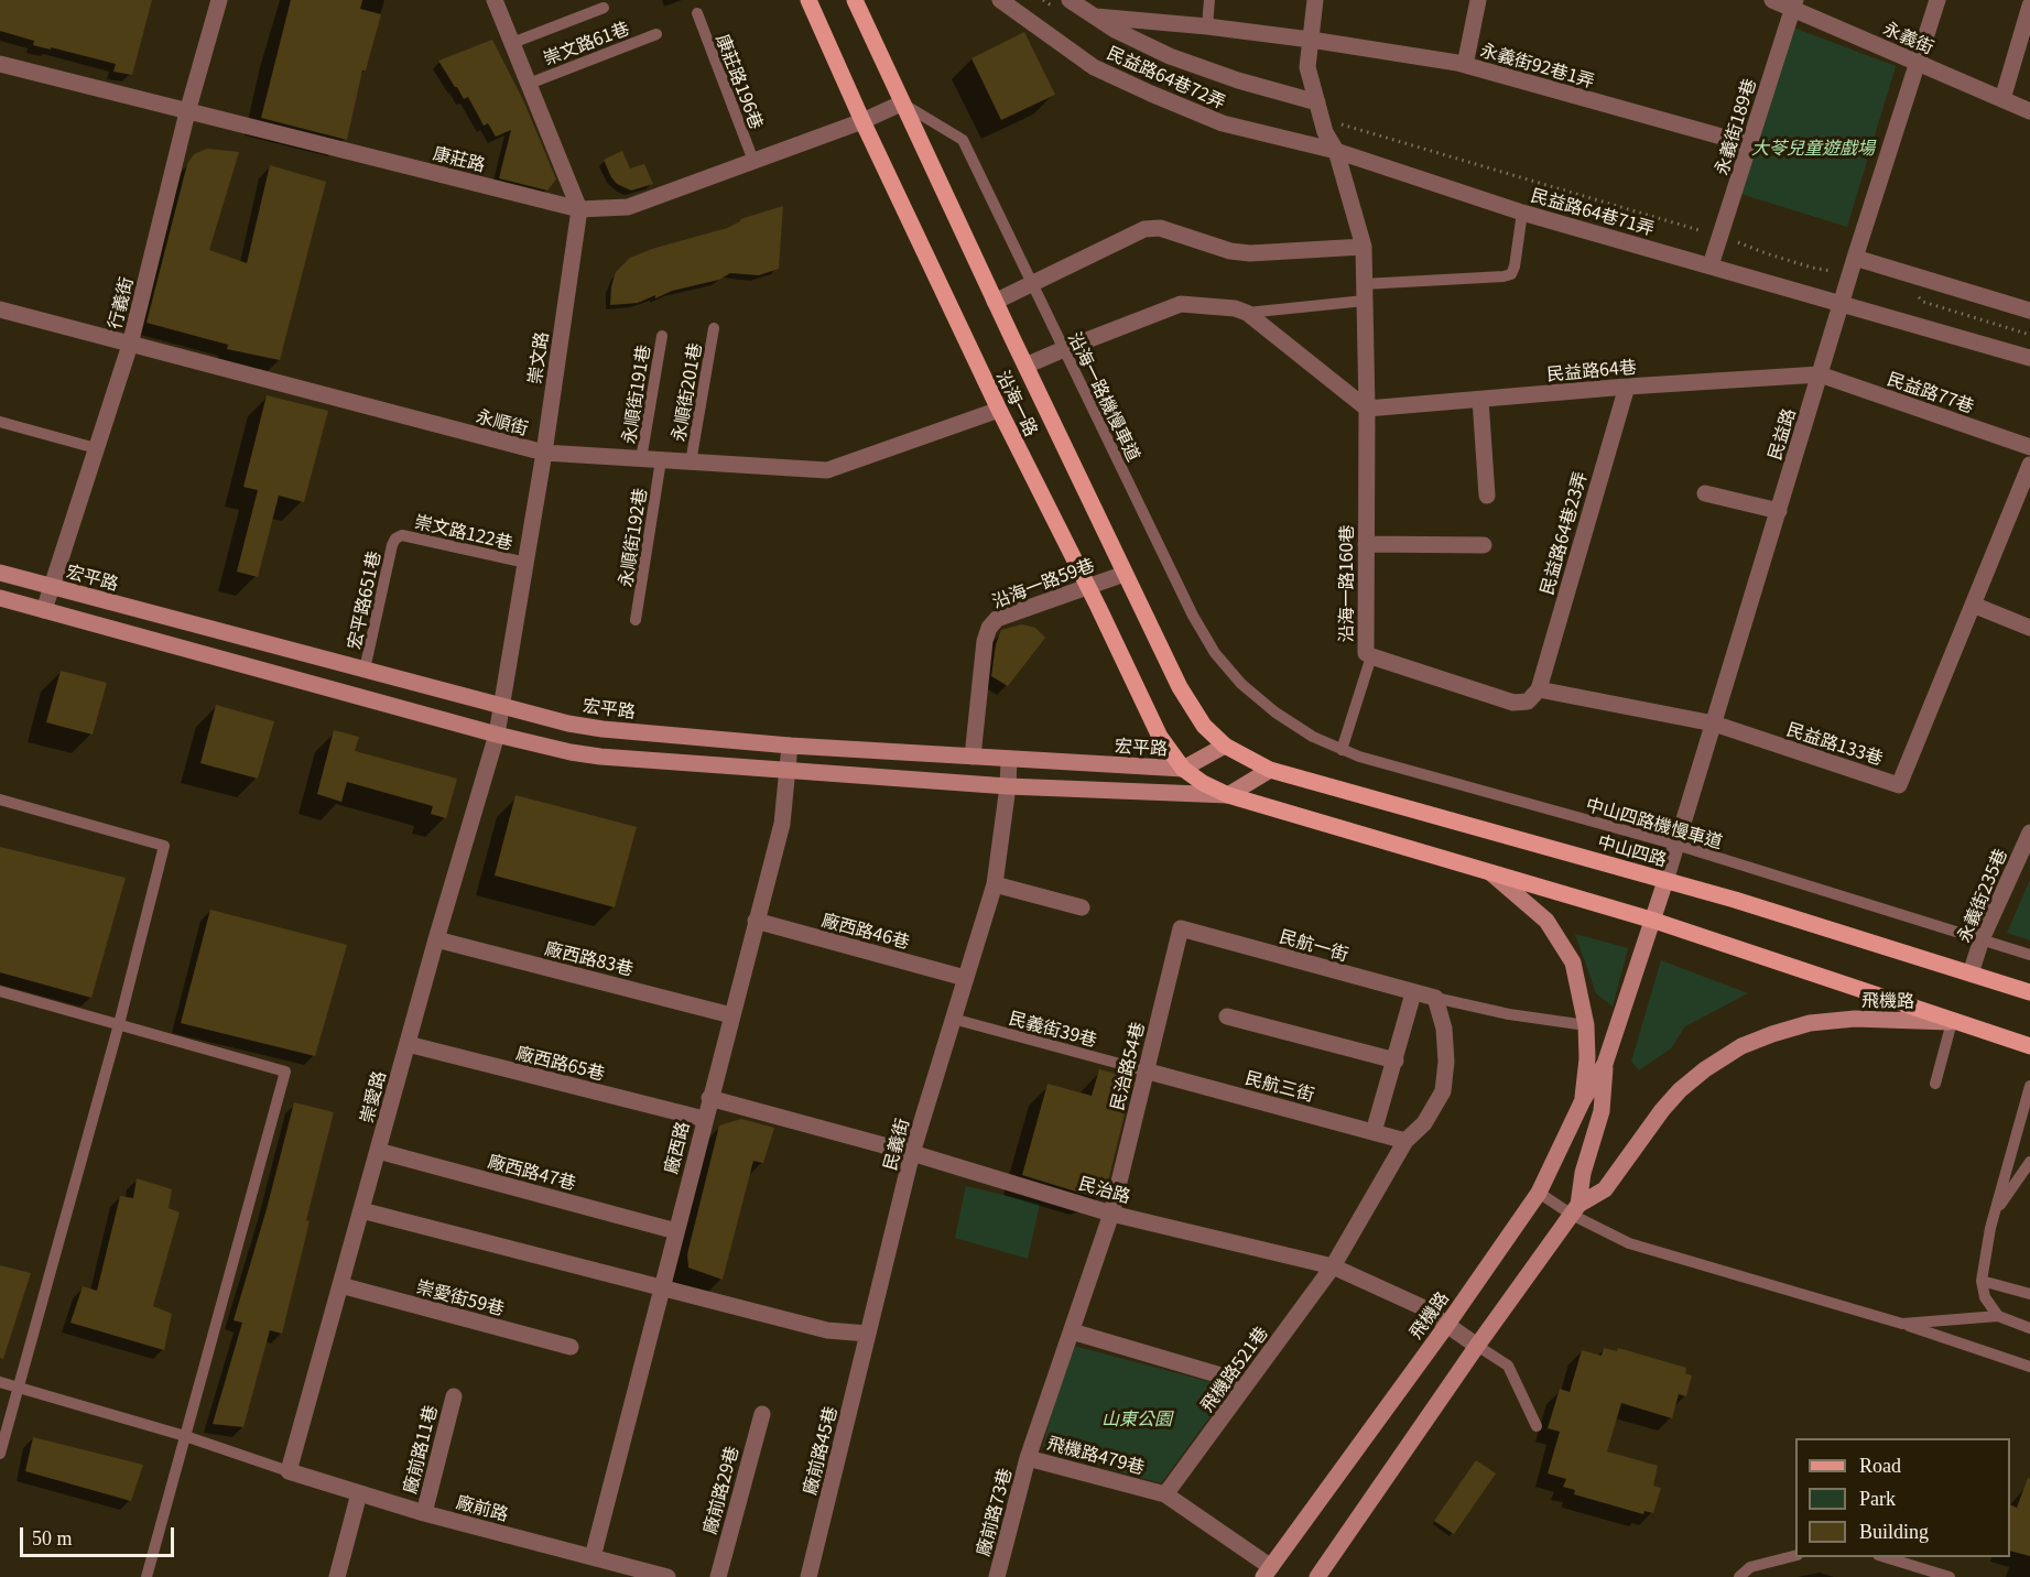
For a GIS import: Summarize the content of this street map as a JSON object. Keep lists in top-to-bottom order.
{
  "streets": {
    "main road": ["沿海一路", "中山四路"],
    "street": [
      "永義街",
      "永義街92巷1弄",
      "民益路64巷72弄",
      "永義街189巷",
      "康莊路",
      "民益路64巷71弄",
      "行義街",
      "崇文路",
      "民益路64巷",
      "民益路77巷",
      "永順街",
      "民益路",
      "民益路64巷23弄",
      "宏平路",
      "沿海一路59巷",
      "沿海一路160巷",
      "民益路133巷",
      "永義街235巷",
      "廠西路46巷",
      "民航一街",
      "廠西路83巷",
      "飛機路",
      "廠西路65巷",
      "民治路54巷",
      "民航三街",
      "崇愛路",
      "民義街",
      "廠西路",
      "廠西路47巷",
      "民治路",
      "崇愛街59巷",
      "飛機路521巷",
      "廠前路11巷",
      "廠前路45巷",
      "飛機路479巷",
      "廠前路29巷",
      "廠前路",
      "廠前路73巷"
    ],
    "lane": [
      "崇文路61巷",
      "康莊路196巷",
      "永順街201巷",
      "永順街191巷",
      "沿海一路機慢車道",
      "崇文路122巷",
      "永順街192巷",
      "宏平路651巷",
      "中山四路機慢車道",
      "民義街39巷"
    ]
  },
  "crossings": [
    ["永義街", "永義街189巷"],
    ["永義街", "民益路"],
    ["永義街92巷1弄", "永義街189巷"],
    ["民益路64巷72弄", "民益路64巷71弄"],
    ["康莊路196巷", "康莊路"],
    ["永義街189巷", "民益路64巷71弄"],
    ["康莊路", "行義街"],
    ["康莊路", "崇文路"],
    ["康莊路", "沿海一路機慢車道"],
    ["康莊路", "沿海一路"],
    ["民益路64巷71弄", "民益路"],
    ["行義街", "永順街"],
    ["行義街", "宏平路"],
    ["崇文路", "永順街"],
    ["崇文路", "崇文路122巷"],
    ["崇文路", "宏平路"],
    ["崇文路", "崇愛路"],
    ["民益路64巷", "民益路77巷"],
    ["民益路64巷", "民益路"],
    ["民益路64巷", "民益路64巷23弄"],
    ["民益路64巷", "沿海一路160巷"],
    ["永順街201巷", "永順街"],
    ["民益路77巷", "民益路"],
    ["永順街191巷", "永順街"],
    ["沿海一路機慢車道", "沿海一路"],
    ["沿海一路機慢車道", "中山四路機慢車道"],
    ["沿海一路", "永順街"],
    ["沿海一路", "宏平路"],
    ["沿海一路", "沿海一路59巷"],
    ["沿海一路", "中山四路"],
    ["永順街", "永順街192巷"],
    ["民益路", "民益路133巷"],
    ["民益路", "中山四路機慢車道"],
    ["民益路", "中山四路"],
    ["民益路", "飛機路"],
    ["崇文路122巷", "宏平路651巷"],
    ["民益路64巷23弄", "沿海一路160巷"],
    ["民益路64巷23弄", "民益路133巷"],
    ["宏平路", "沿海一路59巷"],
    ["宏平路", "宏平路651巷"],
    ["宏平路", "中山四路"],
    ["宏平路", "民義街"],
    ["宏平路", "廠西路"],
    ["沿海一路160巷", "民益路133巷"],
    ["中山四路機慢車道", "永義街235巷"],
    ["中山四路", "永義街235巷"],
    ["中山四路", "飛機路"],
    ["廠西路46巷", "民義街"],
    ["廠西路46巷", "廠西路"],
    ["民航一街", "民治路54巷"],
    ["廠西路83巷", "崇愛路"],
    ["廠西路83巷", "廠西路"],
    ["飛機路", "民治路"],
    ["飛機路", "飛機路479巷"],
    ["民義街39巷", "民治路54巷"],
    ["民義街39巷", "民航三街"],
    ["民義街39巷", "民義街"],
    ["廠西路65巷", "崇愛路"],
    ["廠西路65巷", "廠西路"],
    ["民治路54巷", "民航三街"],
    ["民治路54巷", "民治路"],
    ["民治路54巷", "飛機路479巷"],
    ["崇愛路", "廠西路47巷"],
    ["崇愛路", "崇愛街59巷"],
    ["崇愛路", "廠前路"],
    ["民義街", "民治路"],
    ["民義街", "廠前路45巷"],
    ["廠西路", "廠西路47巷"],
    ["廠西路", "民治路"],
    ["廠西路", "廠前路"],
    ["民治路", "飛機路521巷"],
    ["民治路", "飛機路479巷"],
    ["飛機路521巷", "飛機路479巷"],
    ["廠前路11巷", "廠前路"],
    ["飛機路479巷", "廠前路73巷"]
  ],
  "parks": ["大苓兒童遊戲場", "山東公園"],
  "legend": ["Road", "Park", "Building"],
  "scale_bar": "50 m"
}
